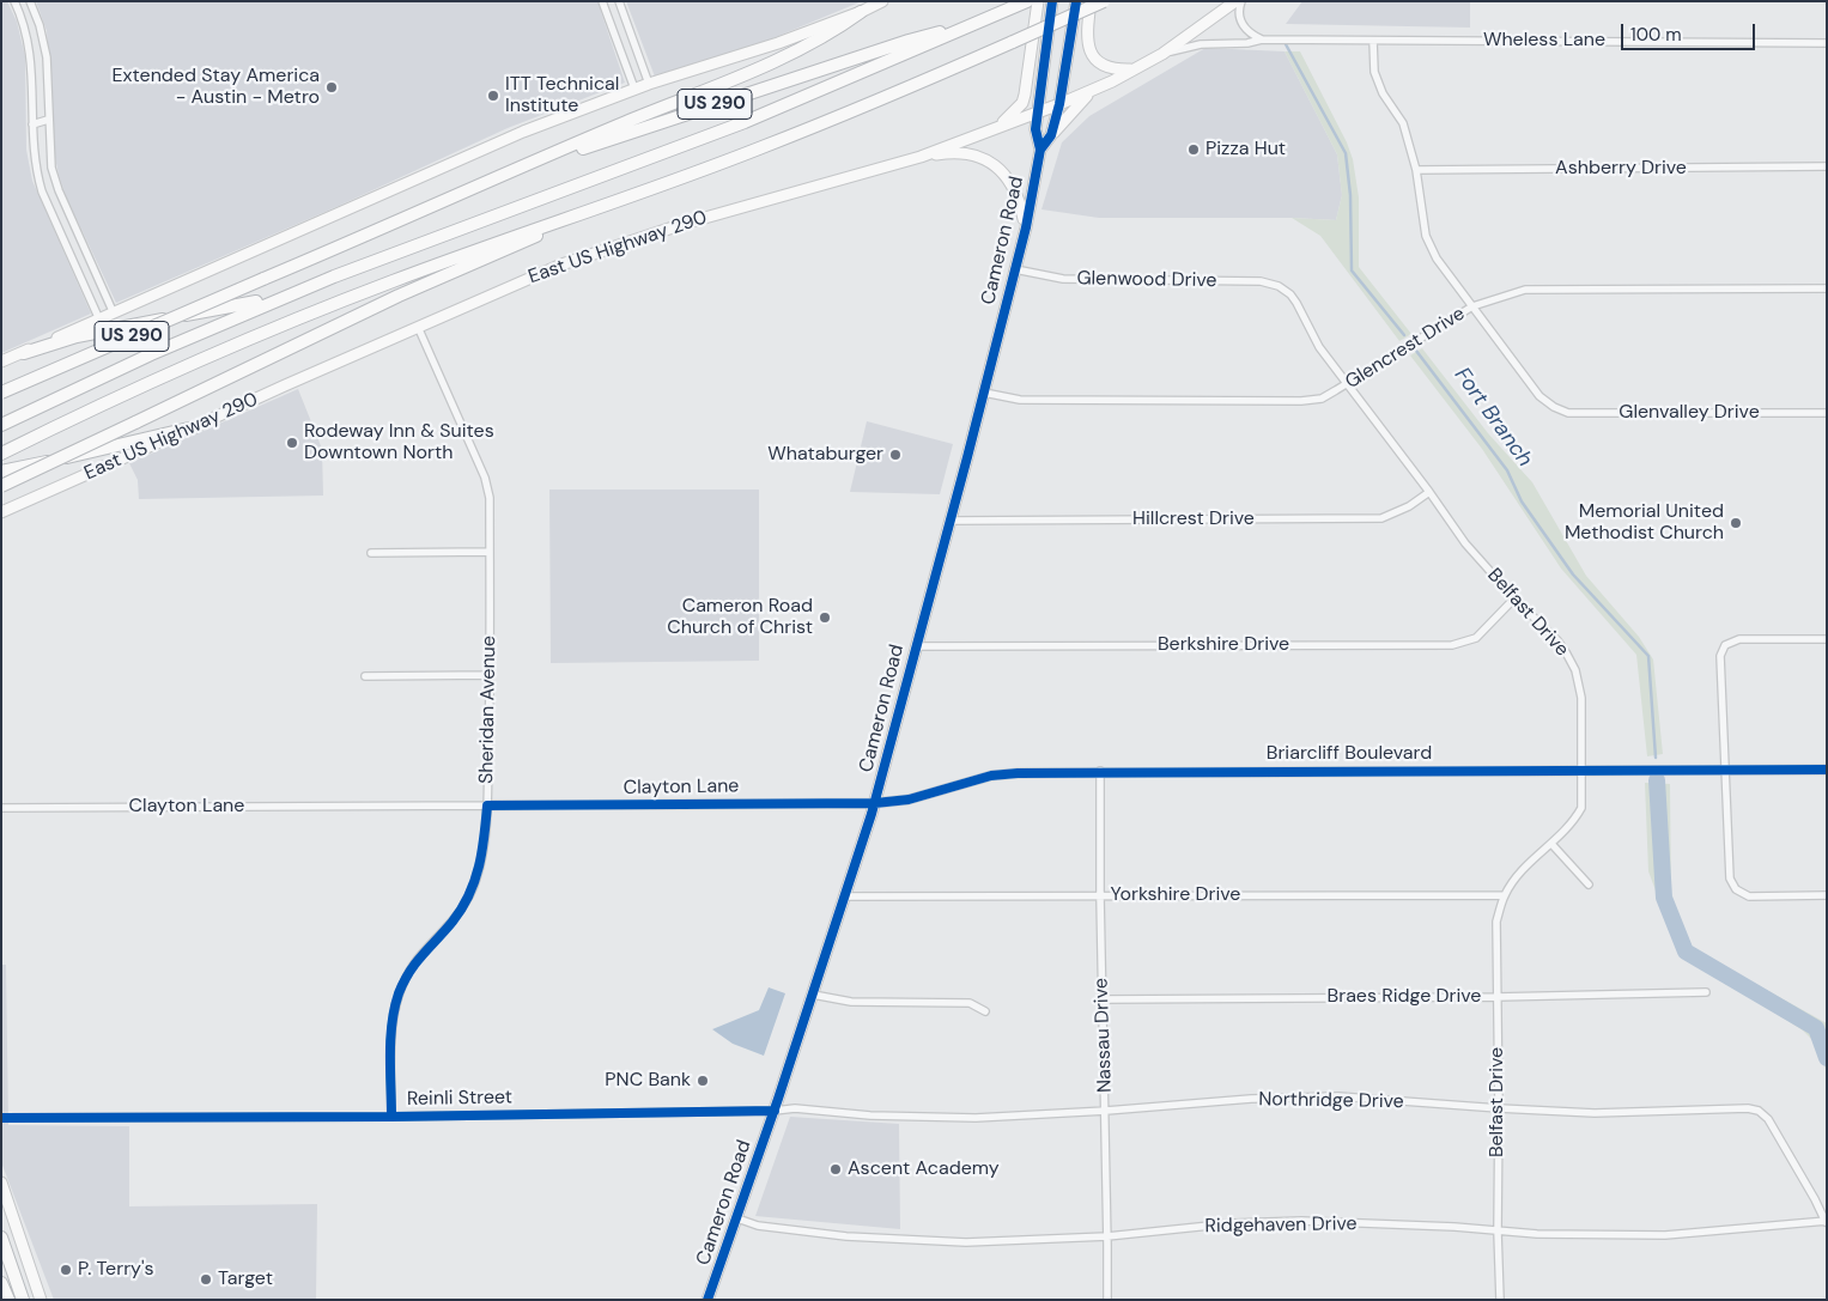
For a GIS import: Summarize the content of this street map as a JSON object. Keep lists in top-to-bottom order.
{
  "streets": {
    "highway": ["US 290"],
    "main road": ["Cameron Road", "East US Highway 290"],
    "street": [
      "Wheless Lane",
      "Ashberry Drive",
      "Glenwood Drive",
      "Glencrest Drive",
      "Glenvalley Drive",
      "Hillcrest Drive",
      "Belfast Drive",
      "Berkshire Drive",
      "Sheridan Avenue",
      "Briarcliff Boulevard",
      "Clayton Lane",
      "Yorkshire Drive",
      "Braes Ridge Drive",
      "Nassau Drive",
      "Reinli Street",
      "Northridge Drive",
      "Ridgehaven Drive"
    ]
  },
  "crossings": [
    ["Wheless Lane", "East US Highway 290"],
    ["Cameron Road", "East US Highway 290"],
    ["Cameron Road", "Glenwood Drive"],
    ["Cameron Road", "Glencrest Drive"],
    ["Cameron Road", "Hillcrest Drive"],
    ["Cameron Road", "Berkshire Drive"],
    ["Cameron Road", "Briarcliff Boulevard"],
    ["Cameron Road", "Clayton Lane"],
    ["Cameron Road", "Yorkshire Drive"],
    ["Cameron Road", "Reinli Street"],
    ["Cameron Road", "Northridge Drive"],
    ["Cameron Road", "Ridgehaven Drive"],
    ["East US Highway 290", "Sheridan Avenue"],
    ["Glenwood Drive", "Belfast Drive"],
    ["Glencrest Drive", "Glenvalley Drive"],
    ["Glencrest Drive", "Belfast Drive"],
    ["Hillcrest Drive", "Belfast Drive"],
    ["Belfast Drive", "Berkshire Drive"],
    ["Belfast Drive", "Briarcliff Boulevard"],
    ["Belfast Drive", "Yorkshire Drive"],
    ["Belfast Drive", "Braes Ridge Drive"],
    ["Belfast Drive", "Northridge Drive"],
    ["Belfast Drive", "Ridgehaven Drive"],
    ["Sheridan Avenue", "Clayton Lane"],
    ["Sheridan Avenue", "Reinli Street"],
    ["Briarcliff Boulevard", "Clayton Lane"],
    ["Briarcliff Boulevard", "Nassau Drive"],
    ["Yorkshire Drive", "Nassau Drive"],
    ["Braes Ridge Drive", "Nassau Drive"],
    ["Nassau Drive", "Northridge Drive"],
    ["Nassau Drive", "Ridgehaven Drive"],
    ["Reinli Street", "Northridge Drive"],
    ["Northridge Drive", "Ridgehaven Drive"]
  ],
  "water": ["Fort Branch"],
  "places": [
    "Extended Stay America - Austin - Metro",
    "ITT Technical Institute",
    "Pizza Hut",
    "Rodeway Inn & Suites Downtown North",
    "Whataburger",
    "Memorial United Methodist Church",
    "Cameron Road Church of Christ",
    "PNC Bank",
    "Ascent Academy",
    "P. Terry's",
    "Target"
  ],
  "scale_bar": "100 m"
}
